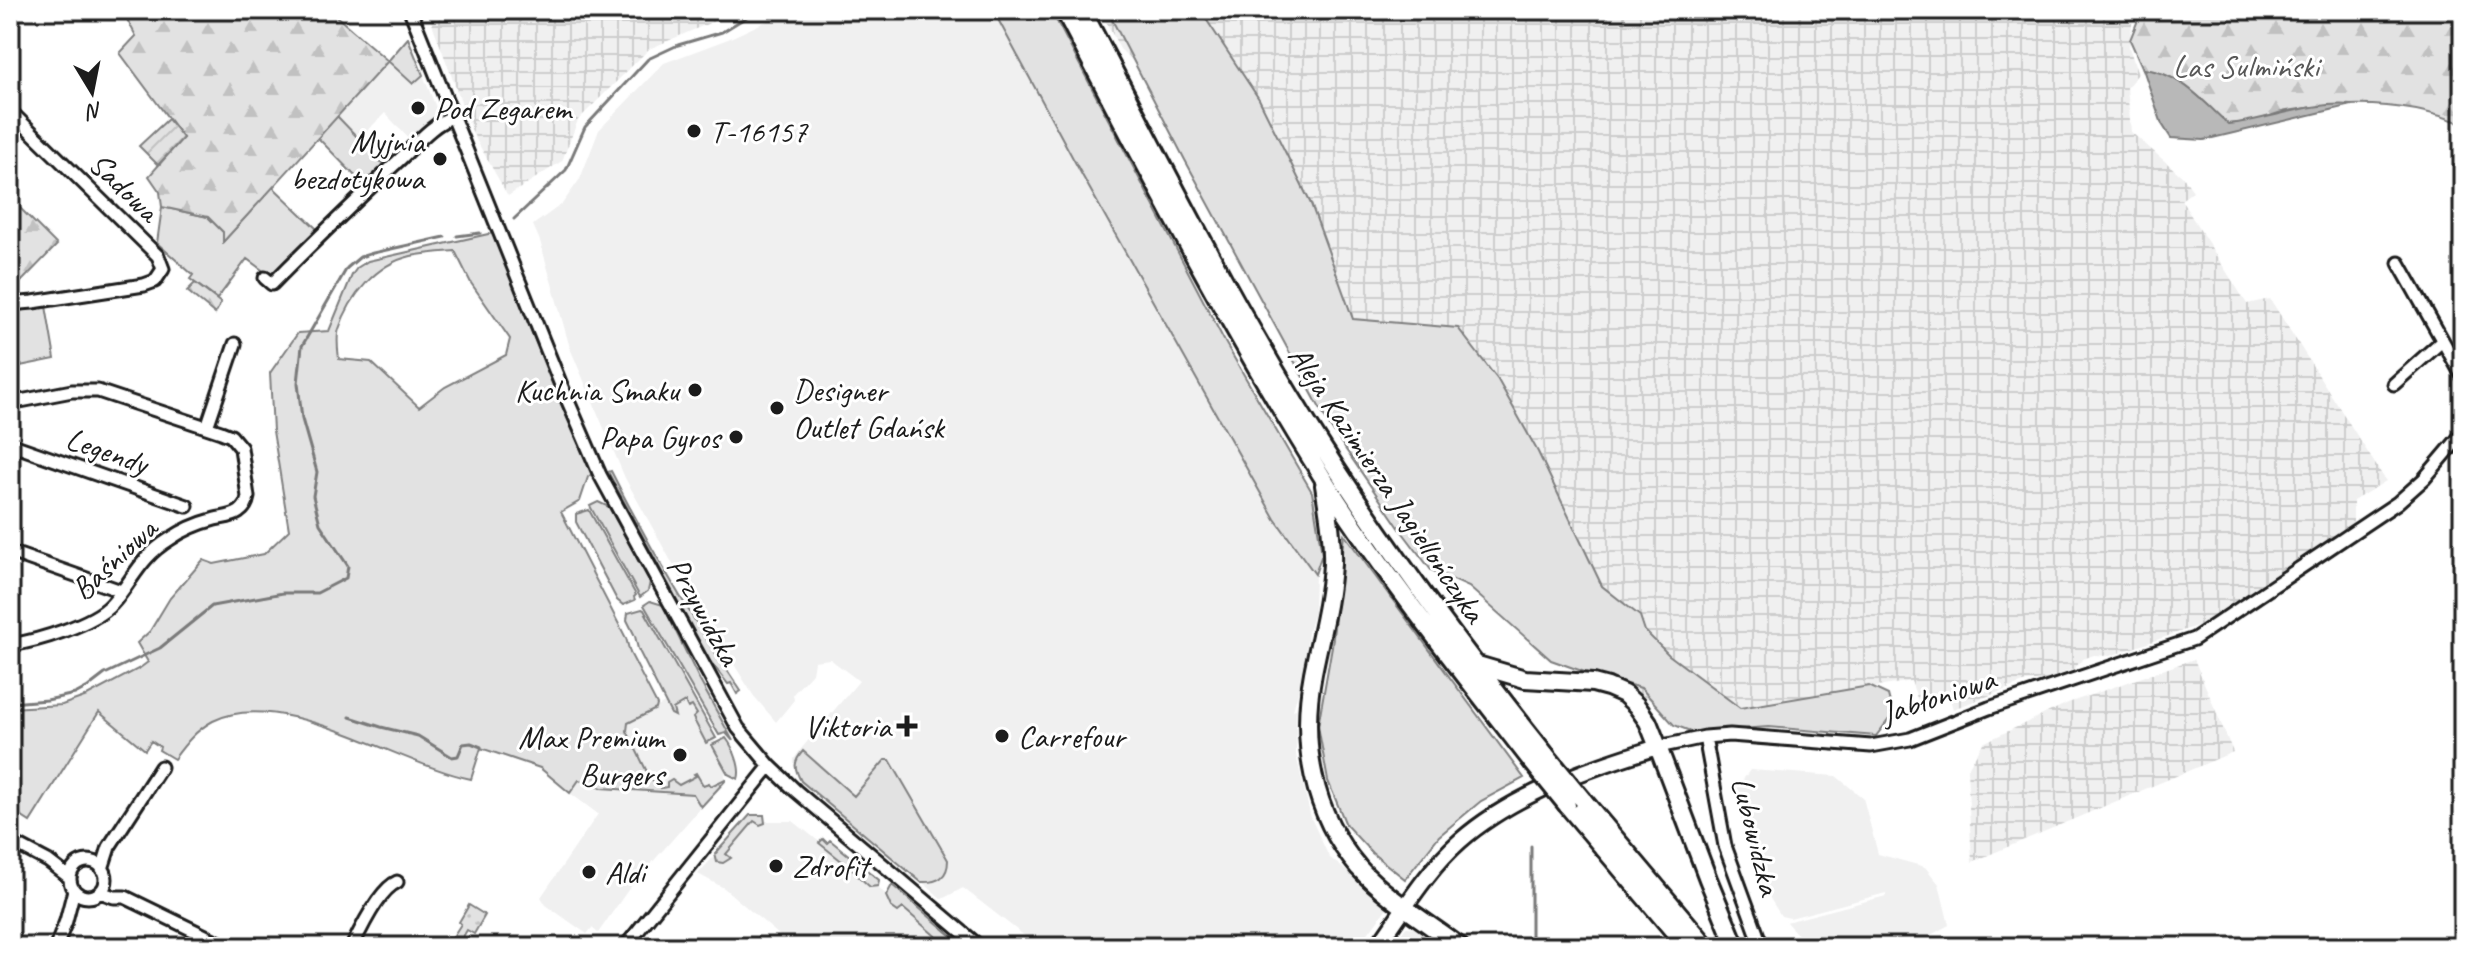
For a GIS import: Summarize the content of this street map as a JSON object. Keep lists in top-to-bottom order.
{
  "streets": {
    "highway": ["Aleja Kazimierza Jagiellończyka"],
    "main road": ["Jabłoniowa"],
    "street": [
      "Sadowa",
      "Legendy",
      "Baśniowa",
      "Przywidzka",
      "Lubowidzka"
    ]
  },
  "crossings": [
    ["Jabłoniowa", "Lubowidzka"]
  ],
  "parks": ["Las Sulmiński"],
  "places": {
    "other": [
      "Pod Zegarem",
      "T-16157",
      "Myjnia bezdotykowa",
      "Kuchnia Smaku",
      "Designer Outlet Gdańsk",
      "Papa Gyros",
      "Carrefour",
      "Max Premium Burgers",
      "Zdrofit",
      "Aldi"
    ],
    "health": ["Viktoria"]
  },
  "north": "bottom"
}
